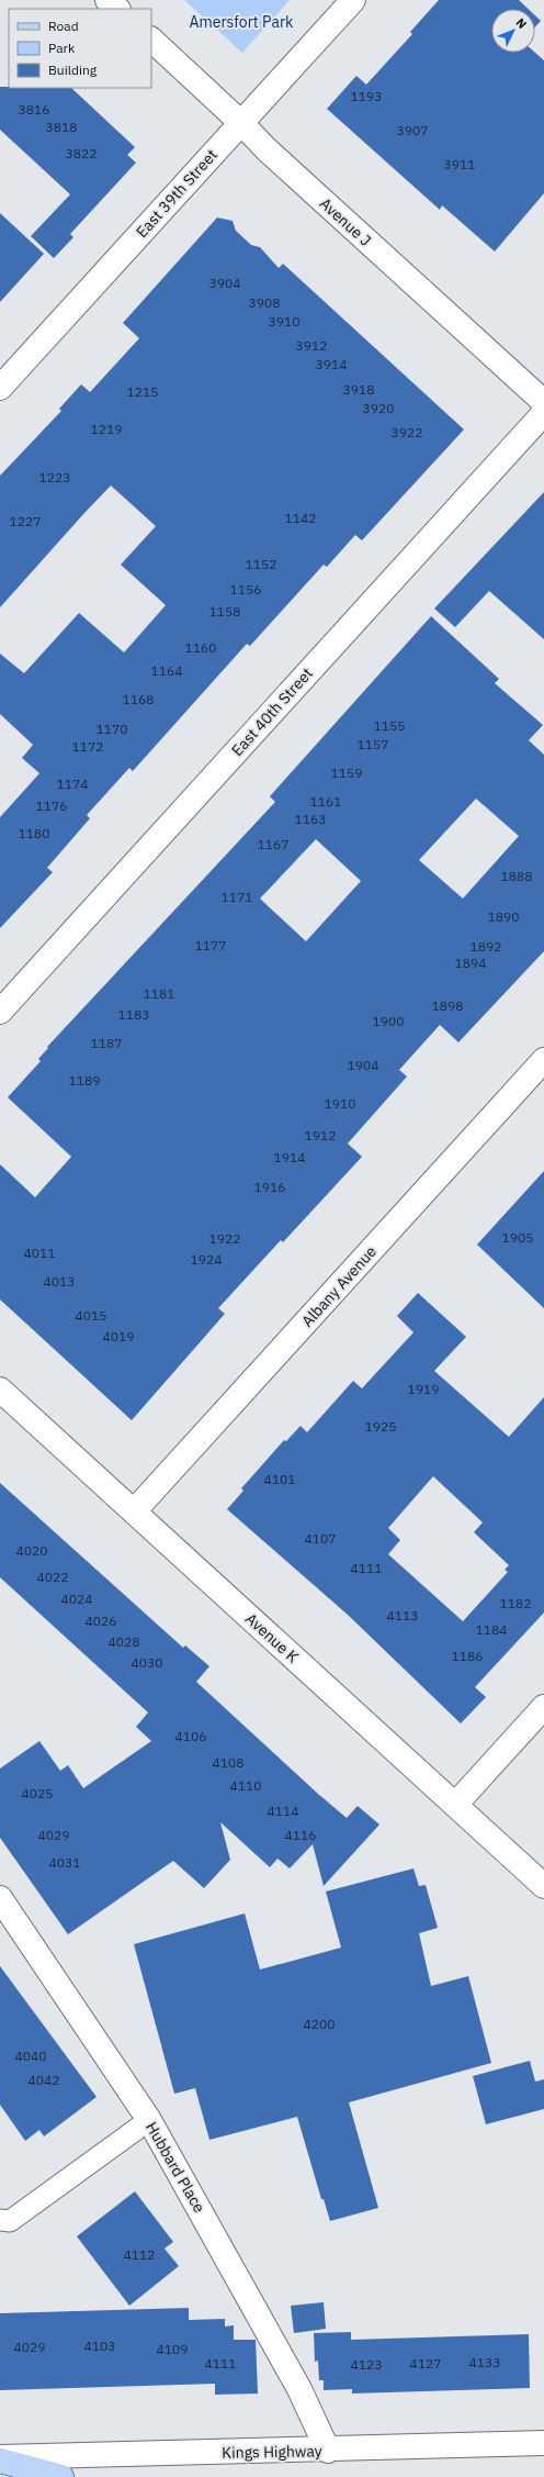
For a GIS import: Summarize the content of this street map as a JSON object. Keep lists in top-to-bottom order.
{
  "streets": {
    "street": [
      "East 39th Street",
      "Avenue J",
      "East 40th Street",
      "Albany Avenue",
      "Avenue K",
      "Hubbard Place",
      "Kings Highway"
    ]
  },
  "crossings": [
    ["East 39th Street", "Avenue J"],
    ["Albany Avenue", "Avenue K"],
    ["Hubbard Place", "Kings Highway"]
  ],
  "parks": ["Amersfort Park"],
  "house_numbers": [
    "1193",
    "3816",
    "3818",
    "3907",
    "3822",
    "3911",
    "3904",
    "3908",
    "3910",
    "3912",
    "3914",
    "3918",
    "1215",
    "3920",
    "1219",
    "3922",
    "1223",
    "1142",
    "1227",
    "1152",
    "1156",
    "1158",
    "1160",
    "1164",
    "1168",
    "1155",
    "1170",
    "1157",
    "1172",
    "1159",
    "1174",
    "1161",
    "1176",
    "1163",
    "1180",
    "1167",
    "1888",
    "1171",
    "1890",
    "1177",
    "1892",
    "1894",
    "1181",
    "1898",
    "1183",
    "1900",
    "1187",
    "1904",
    "1189",
    "1910",
    "1912",
    "1914",
    "1916",
    "1905",
    "1922",
    "4011",
    "1924",
    "4013",
    "4015",
    "4019",
    "1919",
    "1925",
    "4101",
    "4107",
    "4020",
    "4111",
    "4022",
    "4024",
    "1182",
    "4113",
    "4026",
    "1184",
    "4028",
    "1186",
    "4030",
    "4106",
    "4108",
    "4110",
    "4025",
    "4114",
    "4029",
    "4116",
    "4031",
    "4200",
    "4040",
    "4042",
    "4112",
    "4103",
    "4029",
    "4109",
    "4133",
    "4111",
    "4127",
    "4123"
  ],
  "legend": ["Road", "Park", "Building"],
  "north": "top right"
}
